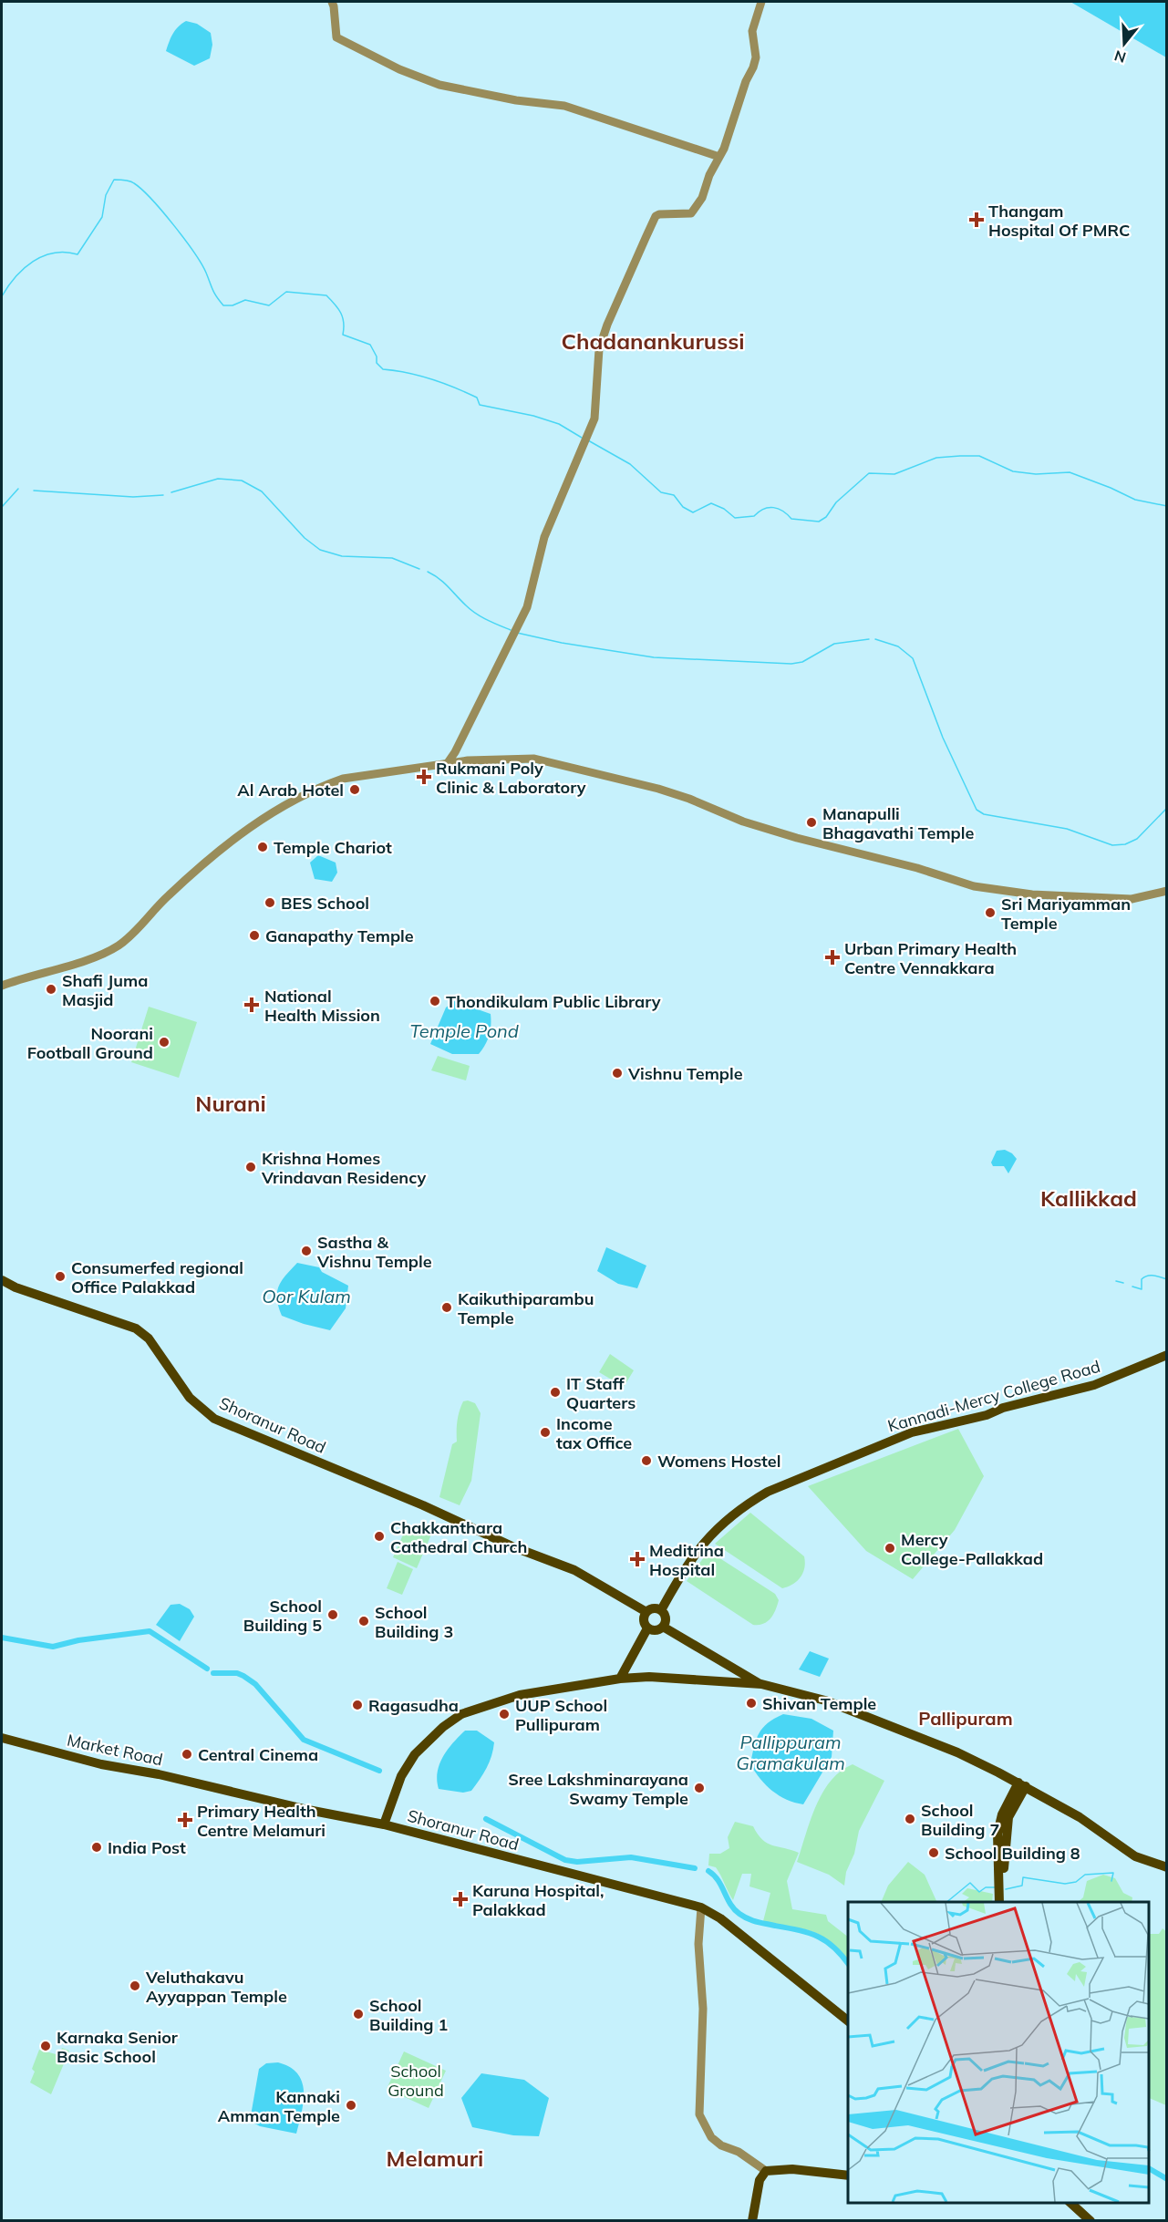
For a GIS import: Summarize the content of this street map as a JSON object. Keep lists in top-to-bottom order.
{
  "streets": {
    "main road": ["Kannadi-Mercy College Road", "Shoranur Road", "Market Road"]
  },
  "crossings": [
    ["Kannadi-Mercy College Road", "Shoranur Road"],
    ["Shoranur Road", "Market Road"]
  ],
  "districts": [
    "Chadanankurussi",
    "Nurani",
    "Kallikkad",
    "Pallipuram",
    "Melamuri"
  ],
  "water": ["Temple Pond", "Oor Kulam", "Pallippuram Gramakulam"],
  "parks": ["School Ground"],
  "places": {
    "health": [
      "Thangam Hospital Of PMRC",
      "Rukmani Poly Clinic & Laboratory",
      "Urban Primary Health Centre Vennakkara",
      "National Health Mission",
      "Meditrina Hospital",
      "Primary Health Centre Melamuri",
      "Karuna Hospital, Palakkad"
    ],
    "other": [
      "Al Arab Hotel",
      "Manapulli Bhagavathi Temple",
      "Temple Chariot",
      "BES School",
      "Sri Mariyamman Temple",
      "Ganapathy Temple",
      "Shafi Juma Masjid",
      "Thondikulam Public Library",
      "Noorani Football Ground",
      "Vishnu Temple",
      "Krishna Homes Vrindavan Residency",
      "Sastha & Vishnu Temple",
      "Consumerfed regional Office Palakkad",
      "Kaikuthiparambu Temple",
      "IT Staff Quarters",
      "Income tax Office",
      "Womens Hostel",
      "Chakkanthara Cathedral Church",
      "Mercy College-Pallakkad",
      "School Building 5",
      "School Building 3",
      "Shivan Temple",
      "Ragasudha",
      "UUP School Pullipuram",
      "Central Cinema",
      "Sree Lakshminarayana Swamy Temple",
      "School Building 7",
      "India Post",
      "School Building 8",
      "Veluthakavu Ayyappan Temple",
      "School Building 1",
      "Karnaka Senior Basic School",
      "Kannaki Amman Temple"
    ]
  },
  "north": "bottom"
}
